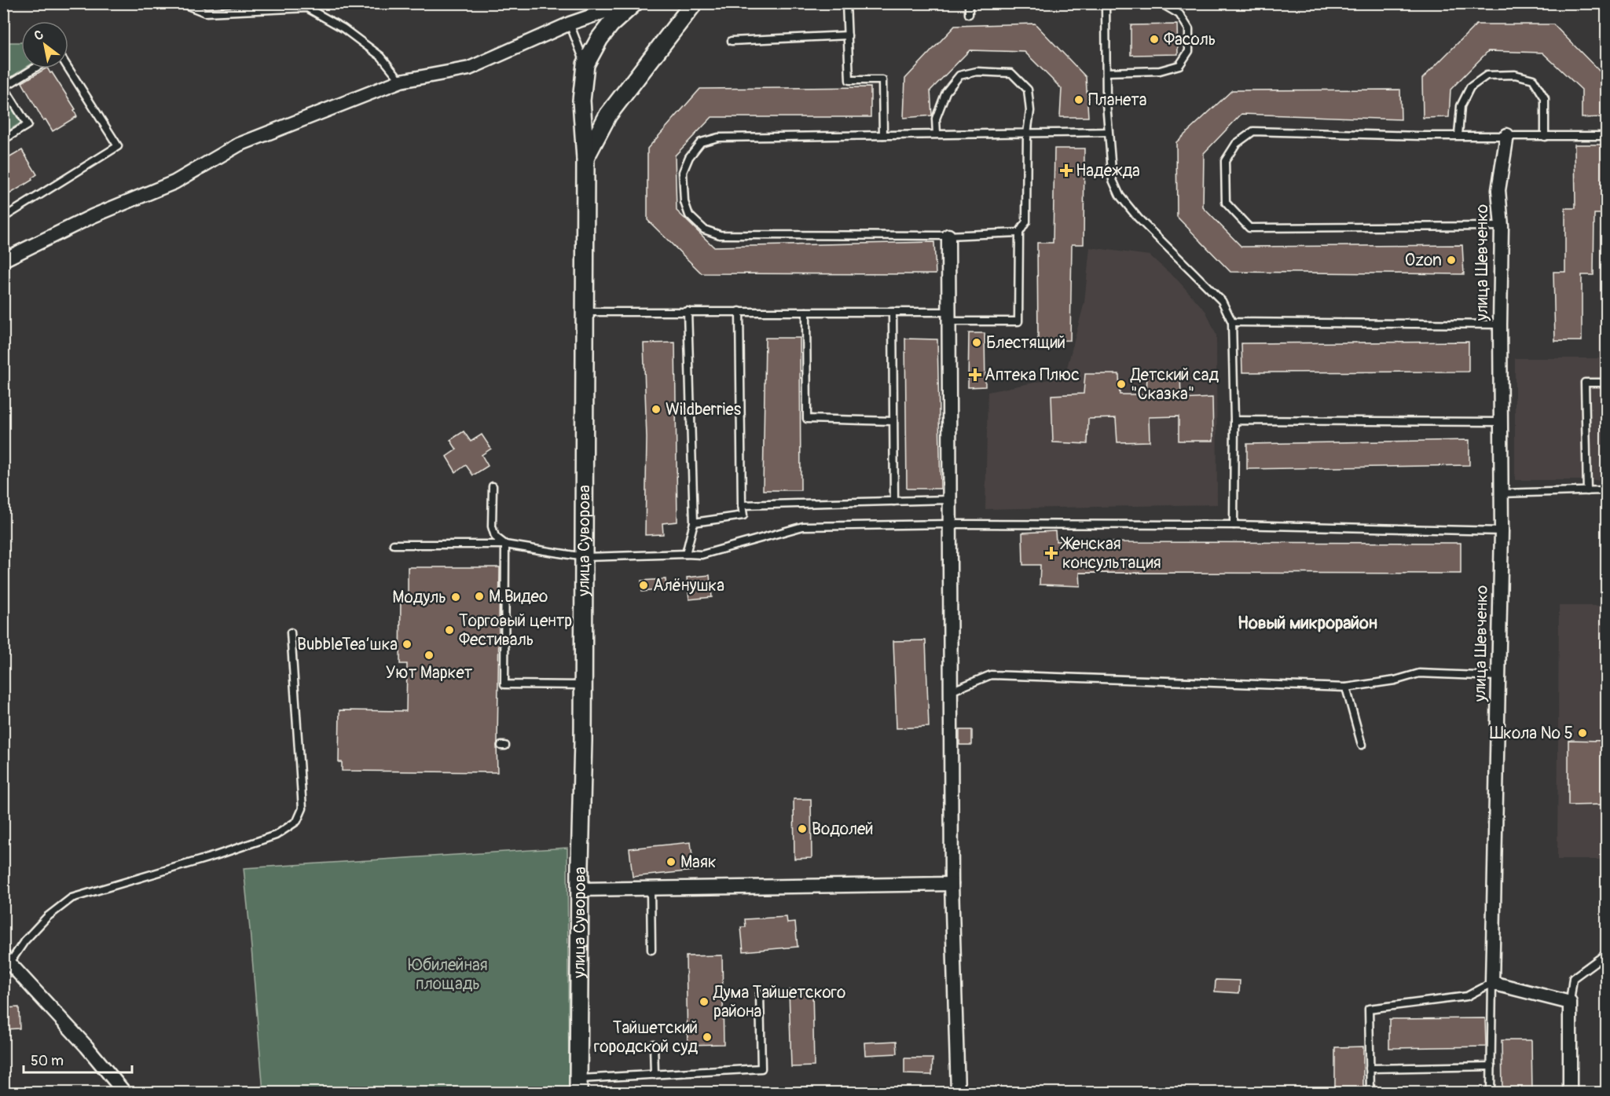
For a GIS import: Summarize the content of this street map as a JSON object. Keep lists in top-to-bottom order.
{
  "streets": {
    "street": ["улица Шевченко", "улица Суворова"]
  },
  "districts": ["Новый микрорайон"],
  "parks": ["Юбилейная площадь"],
  "places": {
    "other": [
      "Фасоль",
      "Планета",
      "Ozon",
      "Блестящий",
      "Детский сад \"Сказка\"",
      "Wildberries",
      "Алёнушка",
      "М.Видео",
      "Модуль",
      "Торговый центр Фестиваль",
      "BubbleTea’шка",
      "Уют Маркет",
      "Школа № 5",
      "Водолей",
      "Маяк",
      "Дума Тайшетского района",
      "Тайшетский городской суд"
    ],
    "health": ["Надежда", "Аптека Плюс", "Женская консультация"]
  },
  "scale_bar": "50 m",
  "north": "top left"
}
